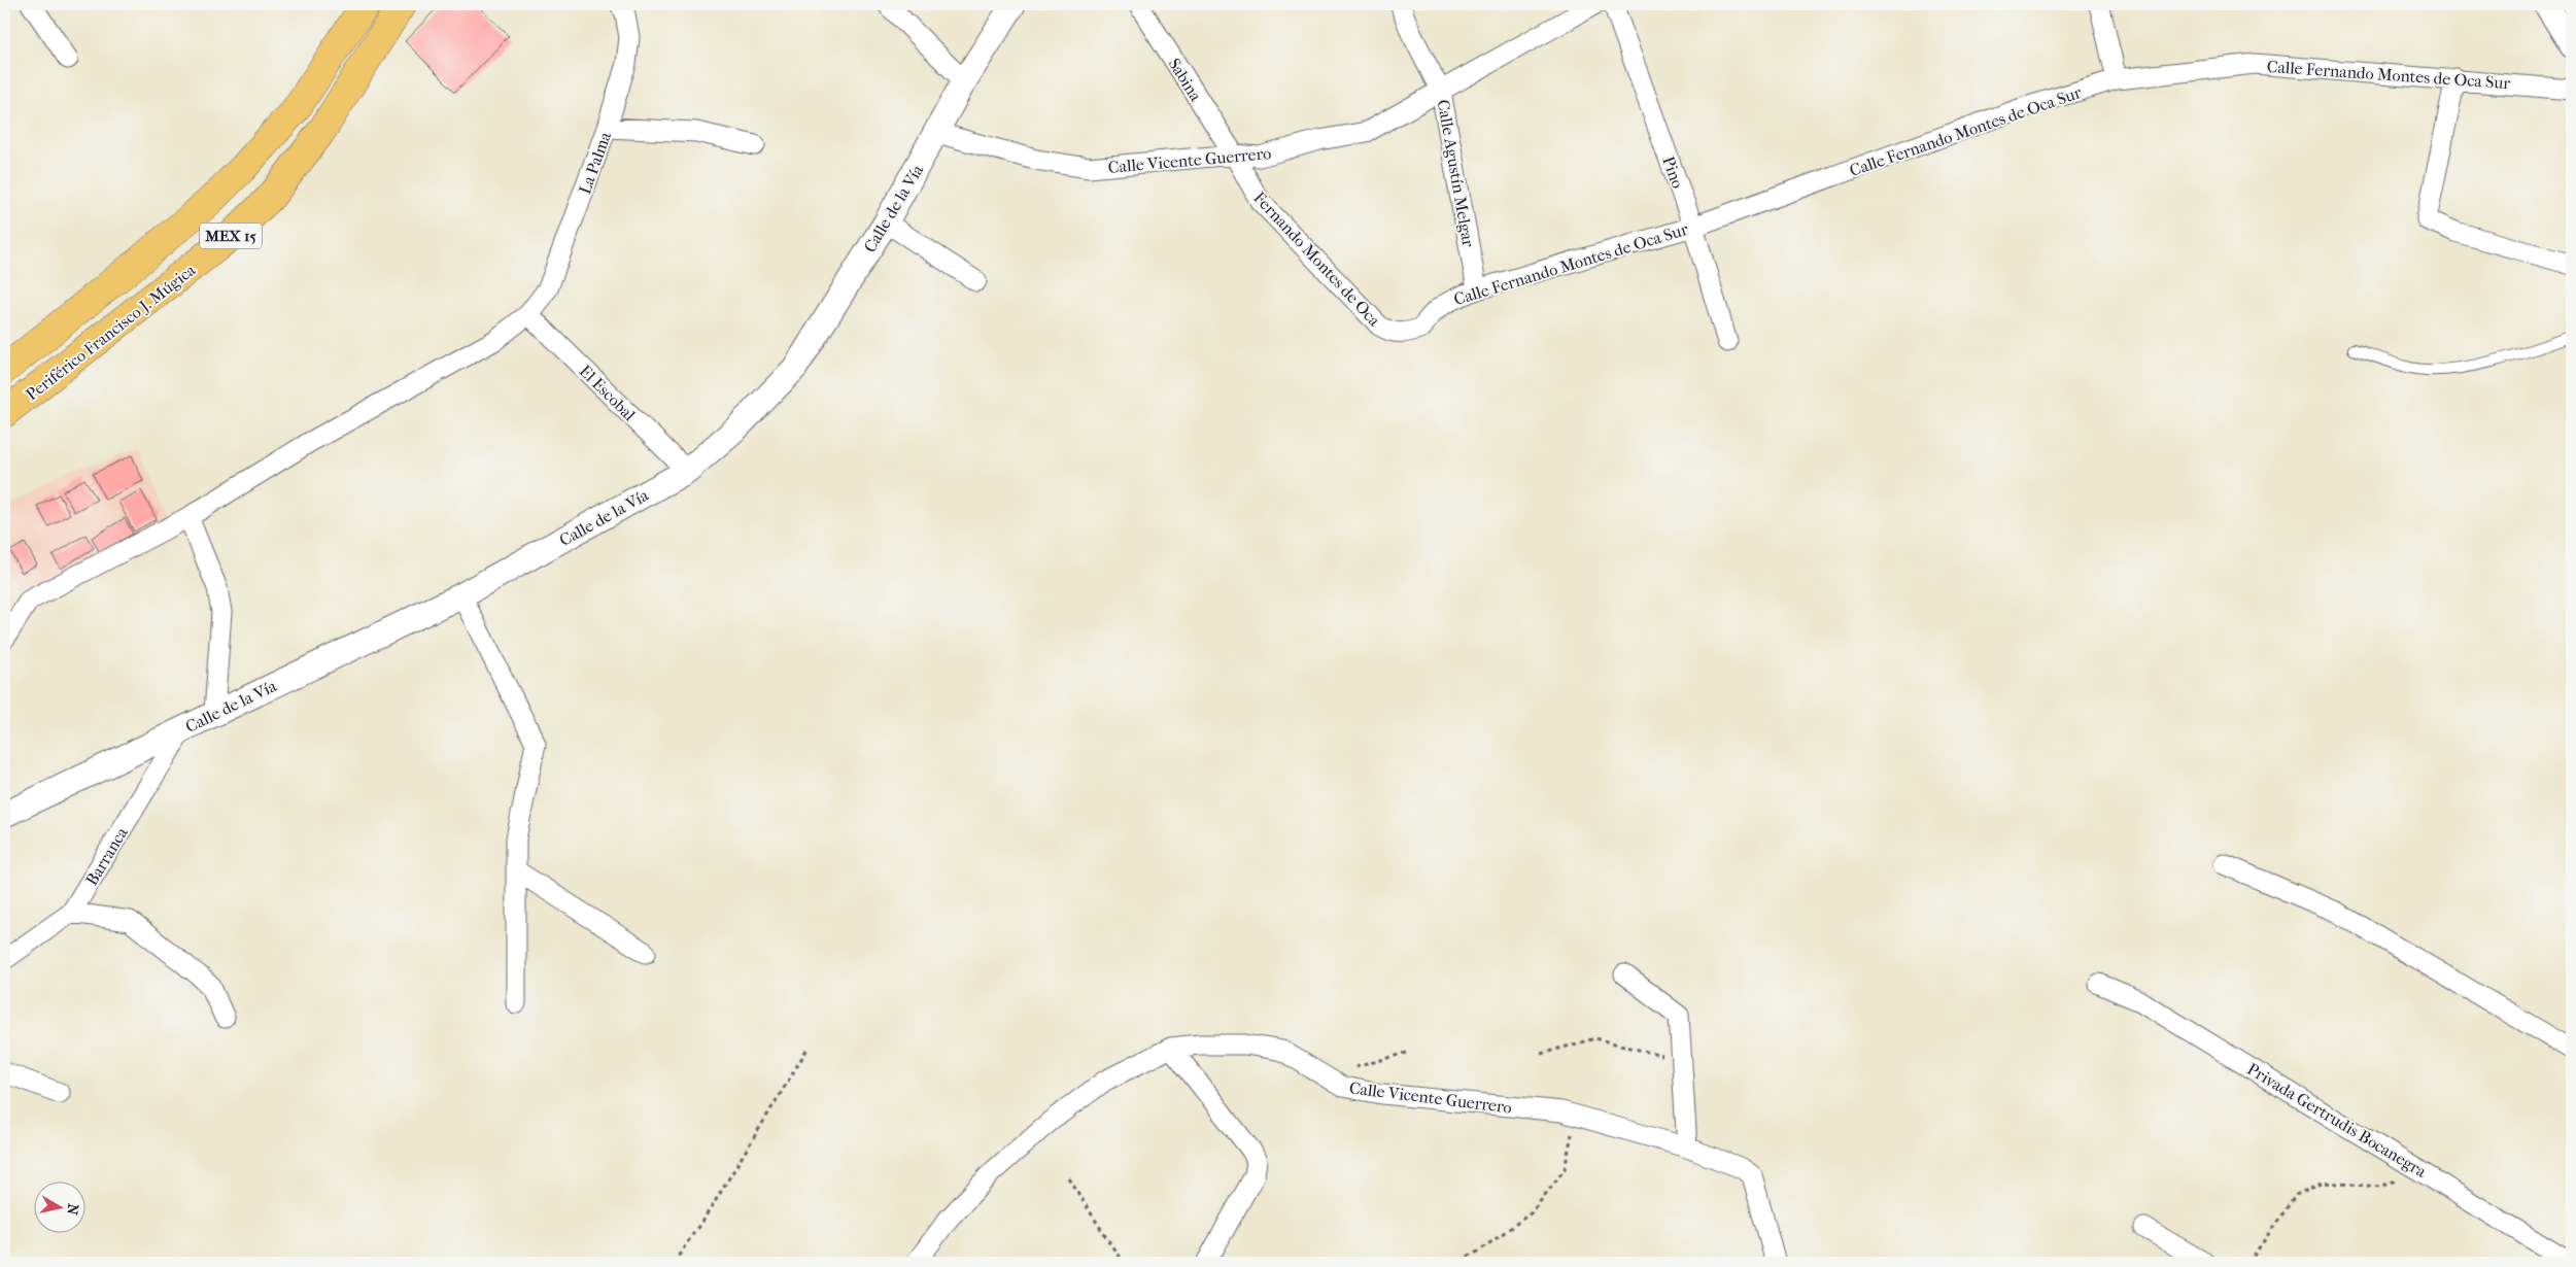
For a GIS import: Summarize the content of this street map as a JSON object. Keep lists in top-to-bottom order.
{
  "streets": {
    "main road": ["MEX 15", "Periférico Francisco J. Múgica"],
    "street": [
      "Calle Fernando Montes de Oca Sur",
      "Sabina",
      "Calle Vicente Guerrero",
      "La Palma",
      "Pino",
      "Calle Agustín Melgar",
      "Calle de la Vía",
      "Fernando Montes de Oca",
      "El Escobal",
      "Barranca",
      "Privada Gertrudis Bocanegra"
    ]
  },
  "crossings": [
    ["Calle Fernando Montes de Oca Sur", "Pino"],
    ["Calle Fernando Montes de Oca Sur", "Calle Agustín Melgar"],
    ["Calle Fernando Montes de Oca Sur", "Fernando Montes de Oca"],
    ["Sabina", "Calle Vicente Guerrero"],
    ["Sabina", "Fernando Montes de Oca"],
    ["Calle Vicente Guerrero", "Calle Agustín Melgar"],
    ["Calle Vicente Guerrero", "Calle de la Vía"],
    ["Calle Vicente Guerrero", "Fernando Montes de Oca"],
    ["La Palma", "El Escobal"],
    ["Calle de la Vía", "El Escobal"],
    ["Calle de la Vía", "Barranca"]
  ],
  "north": "right"
}
